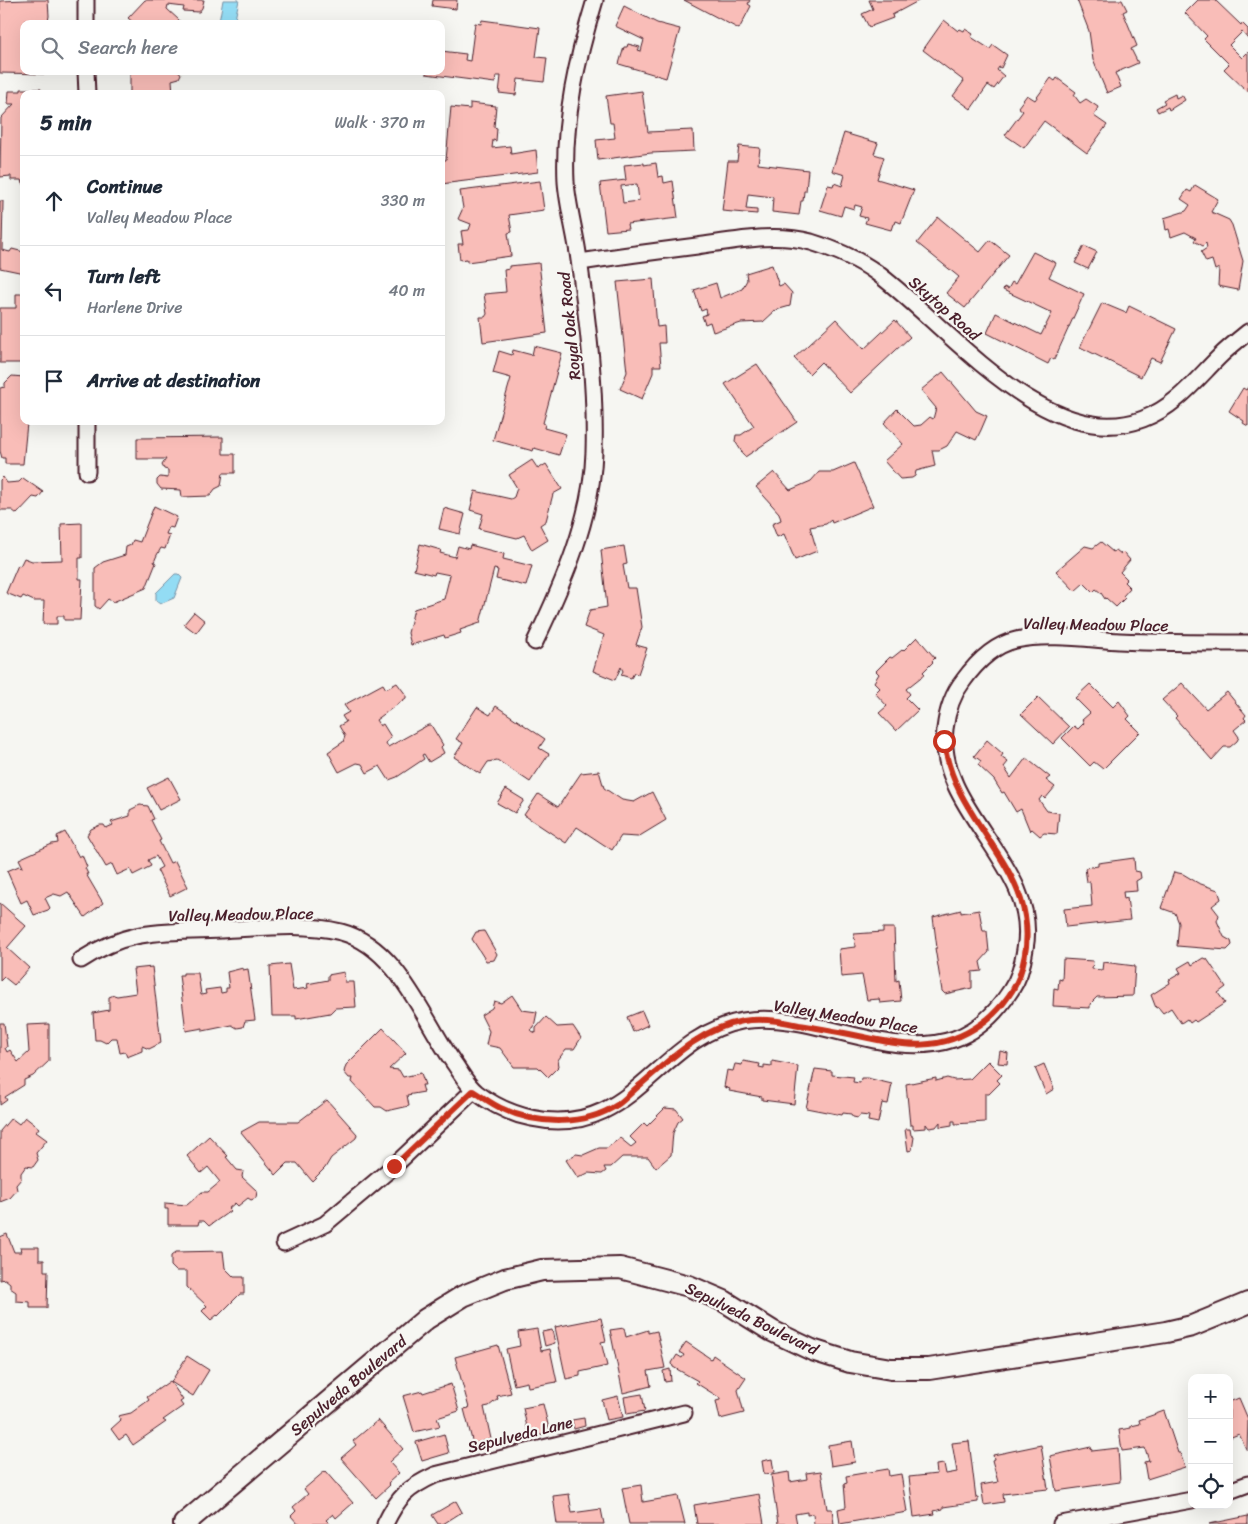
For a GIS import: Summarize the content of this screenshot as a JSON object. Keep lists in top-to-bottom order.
{
  "streets": {
    "main road": ["Sepulveda Boulevard"],
    "street": [
      "Skytop Road",
      "Royal Oak Road",
      "Valley Meadow Place",
      "Sepulveda Lane"
    ]
  },
  "crossings": [
    ["Skytop Road", "Royal Oak Road"]
  ],
  "page": {
    "search": "Search here",
    "heading": ["5 min", "Walk · 370 m"],
    "list": [
      ["Continue", "Valley Meadow Place", "330 m"],
      ["Turn left", "Harlene Drive", "40 m"],
      "Arrive at destination"
    ],
    "map_buttons": ["+", "−"]
  }
}
